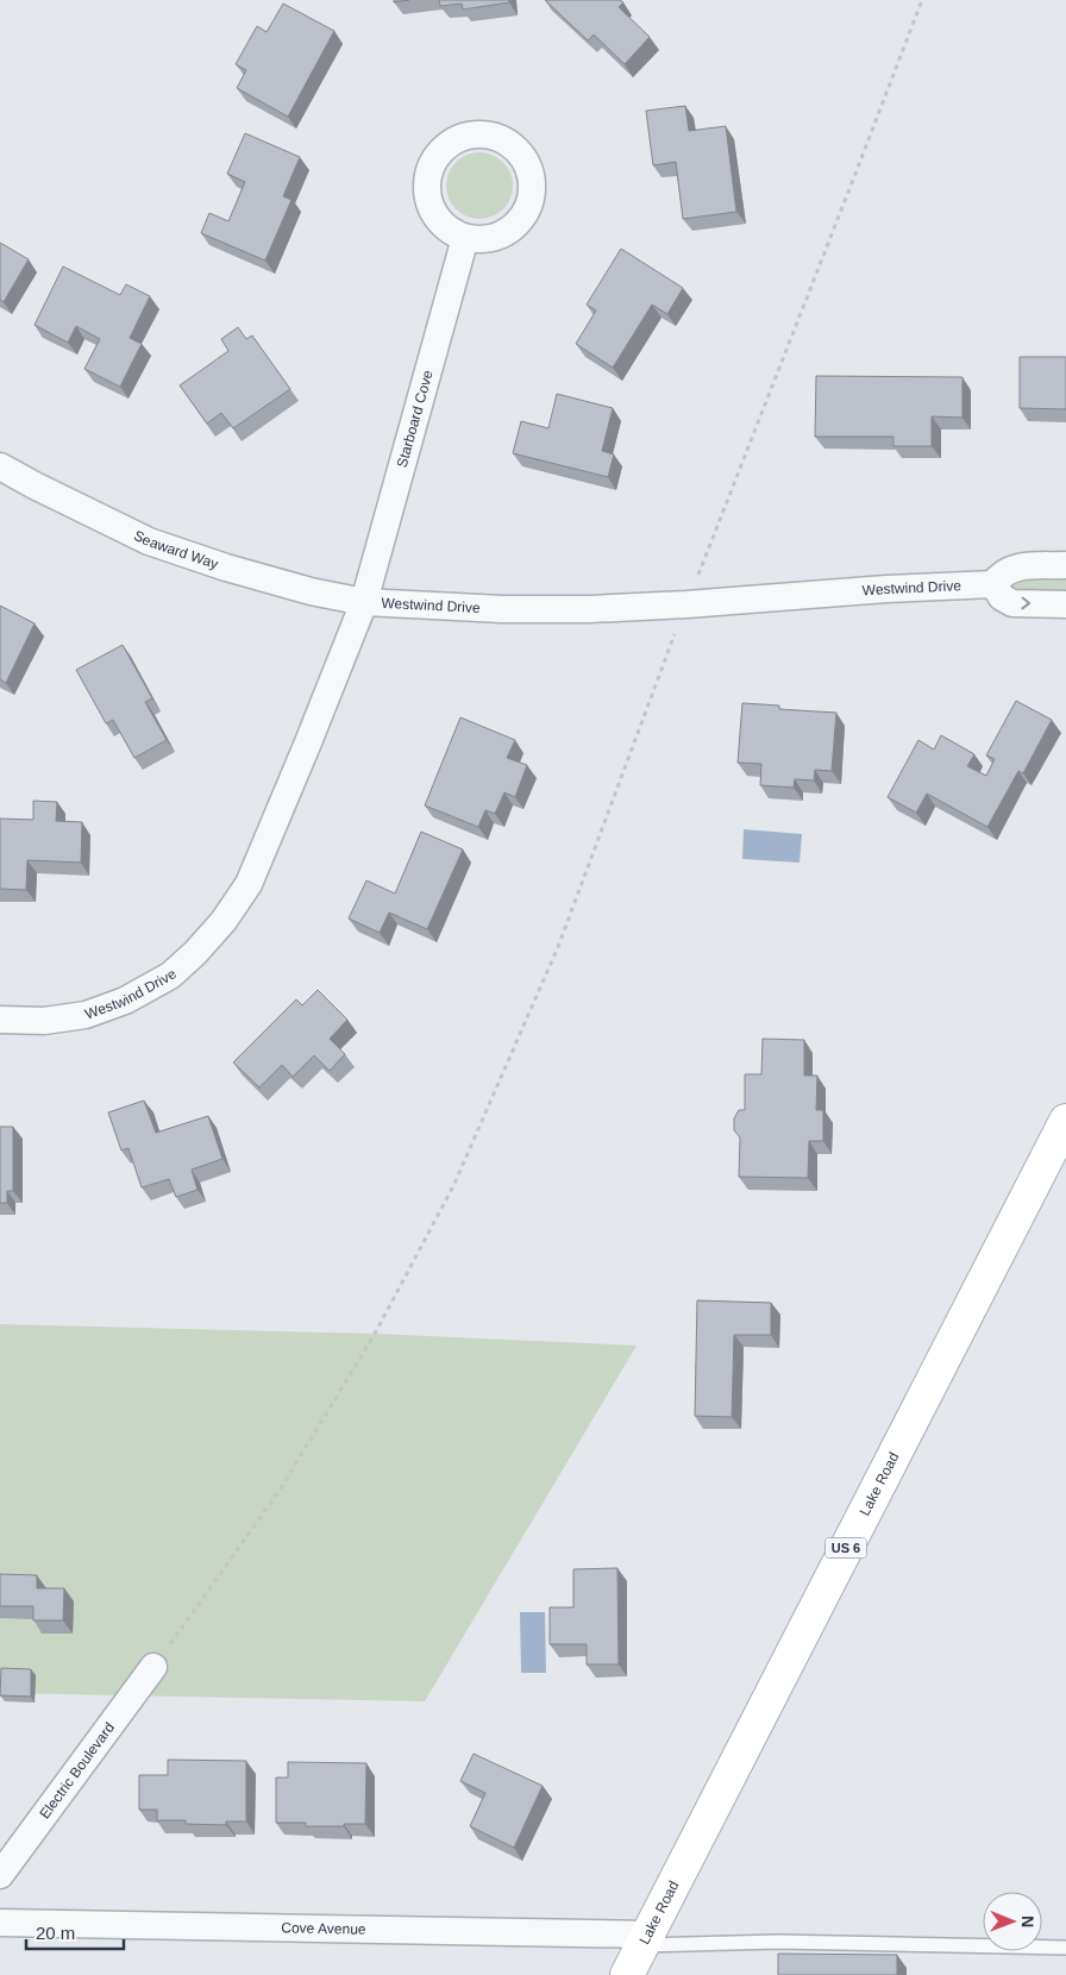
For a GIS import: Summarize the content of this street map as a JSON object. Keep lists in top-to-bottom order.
{
  "streets": {
    "main road": ["Lake Road", "US 6"],
    "street": [
      "Starboard Cove",
      "Seaward Way",
      "Westwind Drive",
      "Electric Boulevard",
      "Cove Avenue"
    ]
  },
  "crossings": [
    ["Starboard Cove", "Seaward Way"],
    ["Starboard Cove", "Westwind Drive"],
    ["Seaward Way", "Westwind Drive"],
    ["Lake Road", "Cove Avenue"]
  ],
  "scale_bar": "20 m",
  "north": "right"
}
